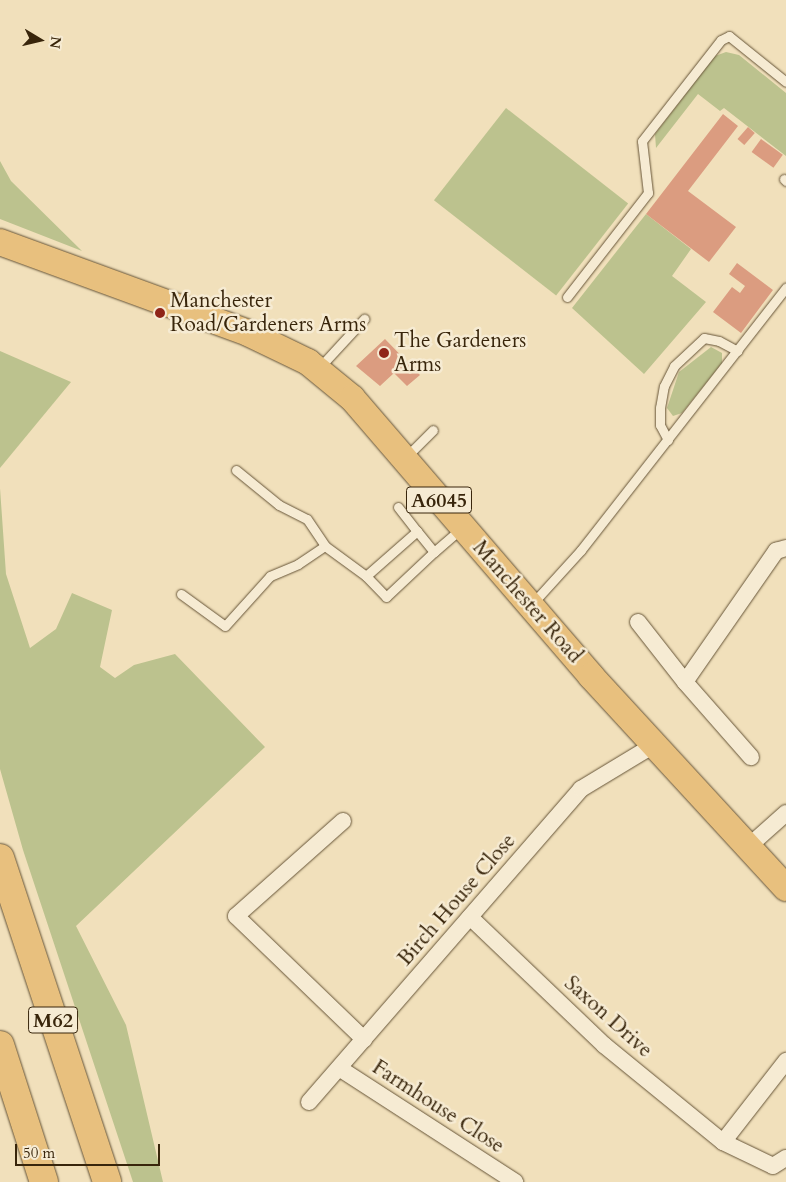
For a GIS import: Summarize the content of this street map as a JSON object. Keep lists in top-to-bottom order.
{
  "streets": {
    "highway": ["M62"],
    "main road": ["A6045", "Manchester Road"],
    "street": ["Birch House Close", "Saxon Drive", "Farmhouse Close"]
  },
  "crossings": [
    ["Manchester Road", "Birch House Close"],
    ["Birch House Close", "Saxon Drive"],
    ["Birch House Close", "Farmhouse Close"]
  ],
  "places": ["Manchester Road/Gardeners Arms", "The Gardeners Arms"],
  "scale_bar": "50 m",
  "north": "right"
}
